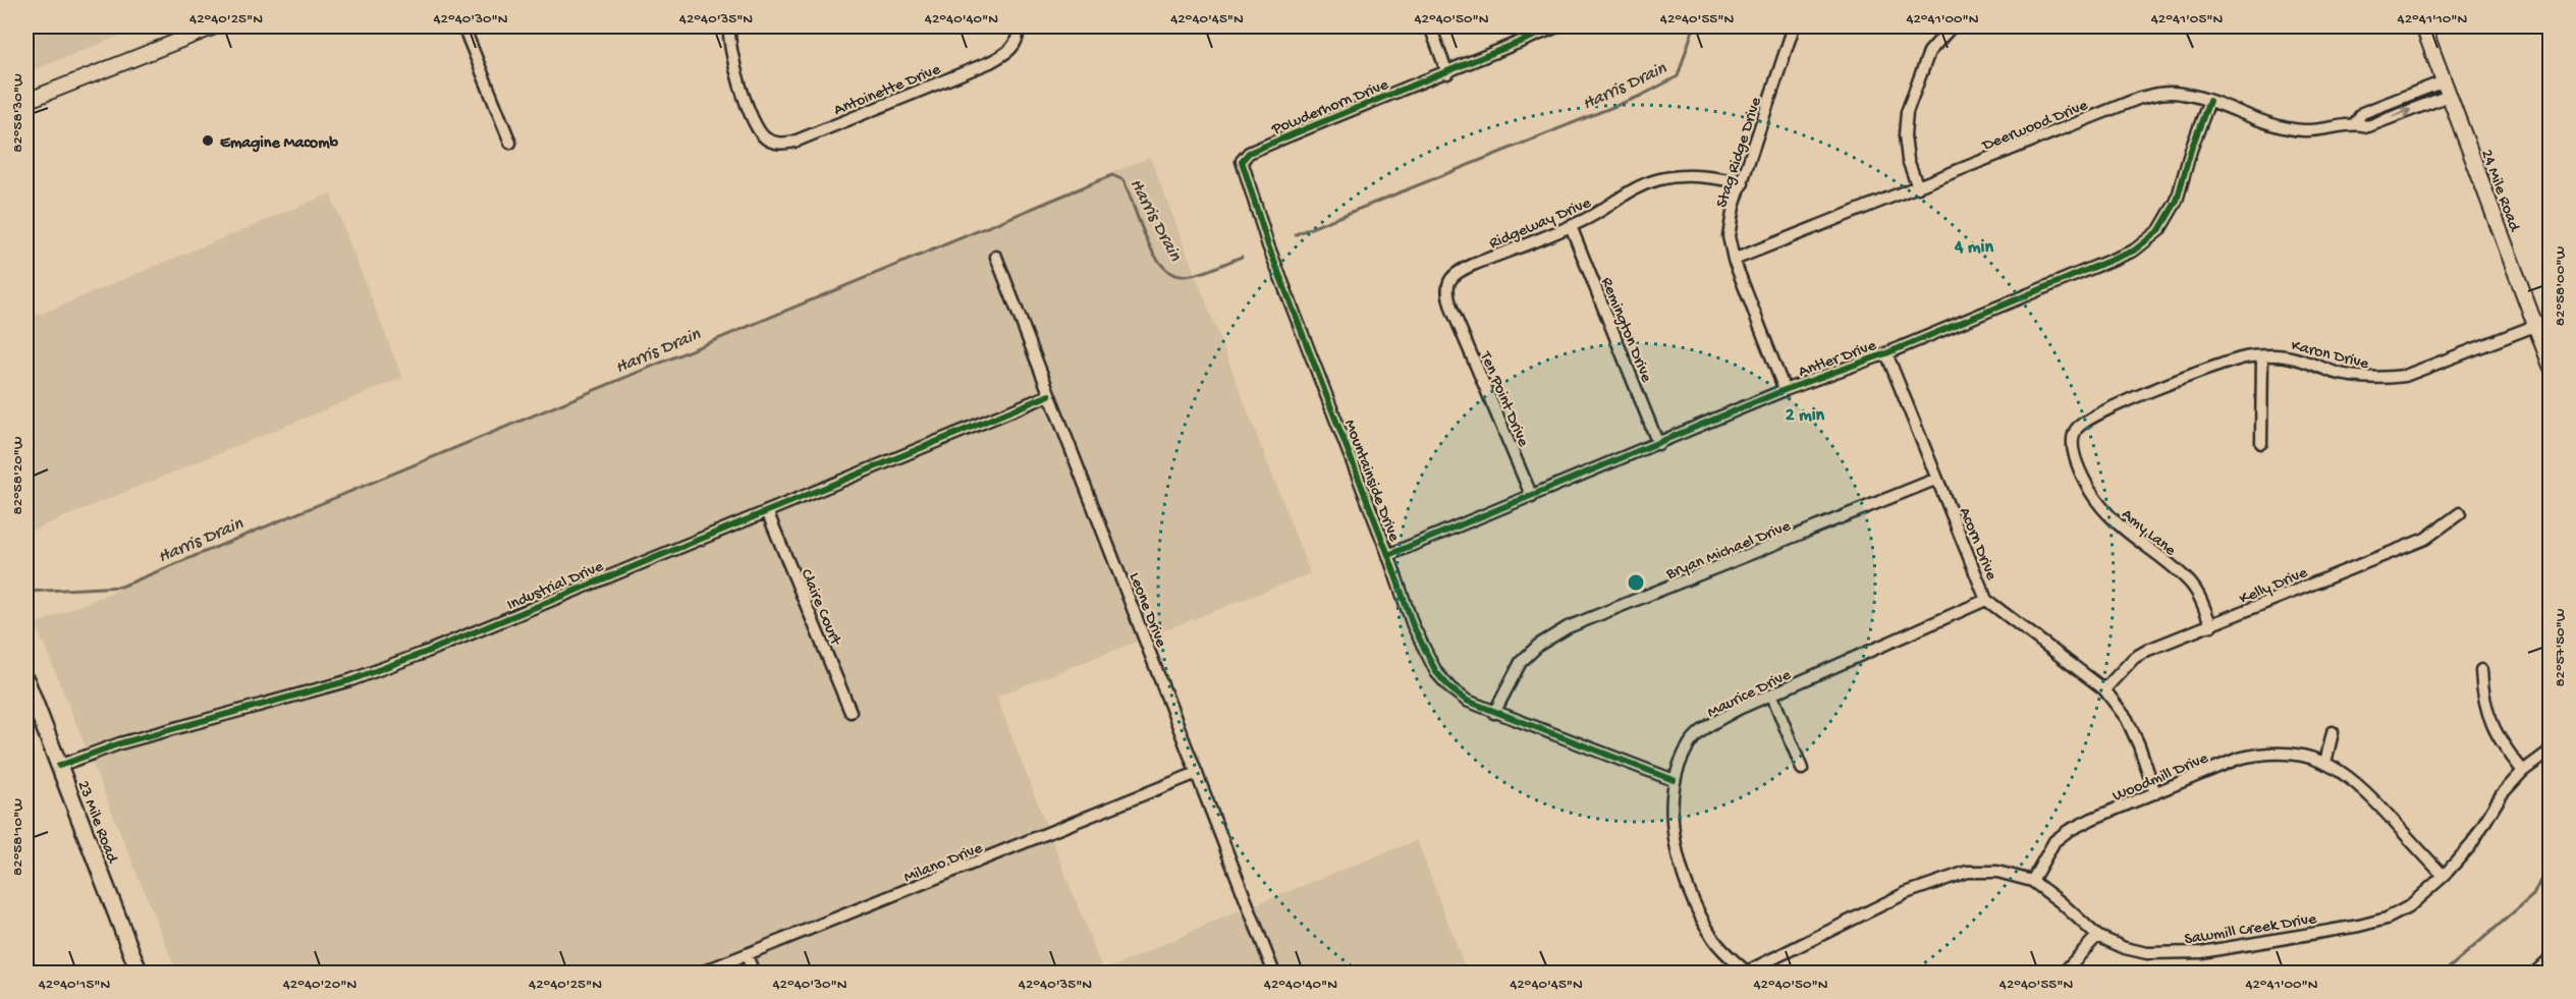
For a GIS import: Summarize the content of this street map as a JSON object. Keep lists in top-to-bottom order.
{
  "streets": {
    "main road": ["23 Mile Road"],
    "street": [
      "Antoinette Drive",
      "Powderhorn Drive",
      "Deerwood Drive",
      "Stag Ridge Drive",
      "24 Mile Road",
      "Ridgeway Drive",
      "Remington Drive",
      "Karon Drive",
      "Antler Drive",
      "Ten Point Drive",
      "Mountainside Drive",
      "Amy Lane",
      "Acorn Drive",
      "Bryan Michael Drive",
      "Industrial Drive",
      "Kelly Drive",
      "Claire Court",
      "Leone Drive",
      "Maurice Drive",
      "Woodmill Drive",
      "Milano Drive",
      "Sawmill Creek Drive"
    ]
  },
  "crossings": [
    ["Powderhorn Drive", "Mountainside Drive"],
    ["Deerwood Drive", "Stag Ridge Drive"],
    ["Deerwood Drive", "24 Mile Road"],
    ["Deerwood Drive", "Antler Drive"],
    ["Stag Ridge Drive", "Ridgeway Drive"],
    ["Stag Ridge Drive", "Antler Drive"],
    ["24 Mile Road", "Karon Drive"],
    ["Ridgeway Drive", "Remington Drive"],
    ["Ridgeway Drive", "Ten Point Drive"],
    ["Remington Drive", "Antler Drive"],
    ["Karon Drive", "Amy Lane"],
    ["Antler Drive", "Ten Point Drive"],
    ["Antler Drive", "Mountainside Drive"],
    ["Antler Drive", "Acorn Drive"],
    ["Mountainside Drive", "Bryan Michael Drive"],
    ["Mountainside Drive", "Maurice Drive"],
    ["Amy Lane", "Kelly Drive"],
    ["Acorn Drive", "Bryan Michael Drive"],
    ["Acorn Drive", "Kelly Drive"],
    ["Acorn Drive", "Maurice Drive"],
    ["Acorn Drive", "Woodmill Drive"],
    ["Industrial Drive", "Claire Court"],
    ["Industrial Drive", "Leone Drive"],
    ["Industrial Drive", "23 Mile Road"],
    ["Leone Drive", "Milano Drive"],
    ["Maurice Drive", "Sawmill Creek Drive"],
    ["Woodmill Drive", "Sawmill Creek Drive"]
  ],
  "water": ["Harris Drain"],
  "places": ["Emagine Macomb"],
  "coordinates": [
    "42°40'25\"N",
    "42°40'30\"N",
    "42°40'35\"N",
    "42°40'40\"N",
    "42°40'45\"N",
    "42°40'50\"N",
    "42°40'55\"N",
    "42°41'00\"N",
    "42°41'05\"N",
    "42°41'10\"N",
    "82°58'30\"W",
    "82°58'00\"W",
    "82°58'20\"W",
    "82°57'50\"W",
    "82°58'10\"W",
    "42°40'15\"N",
    "42°40'20\"N"
  ],
  "rings": ["4 min", "2 min"]
}
